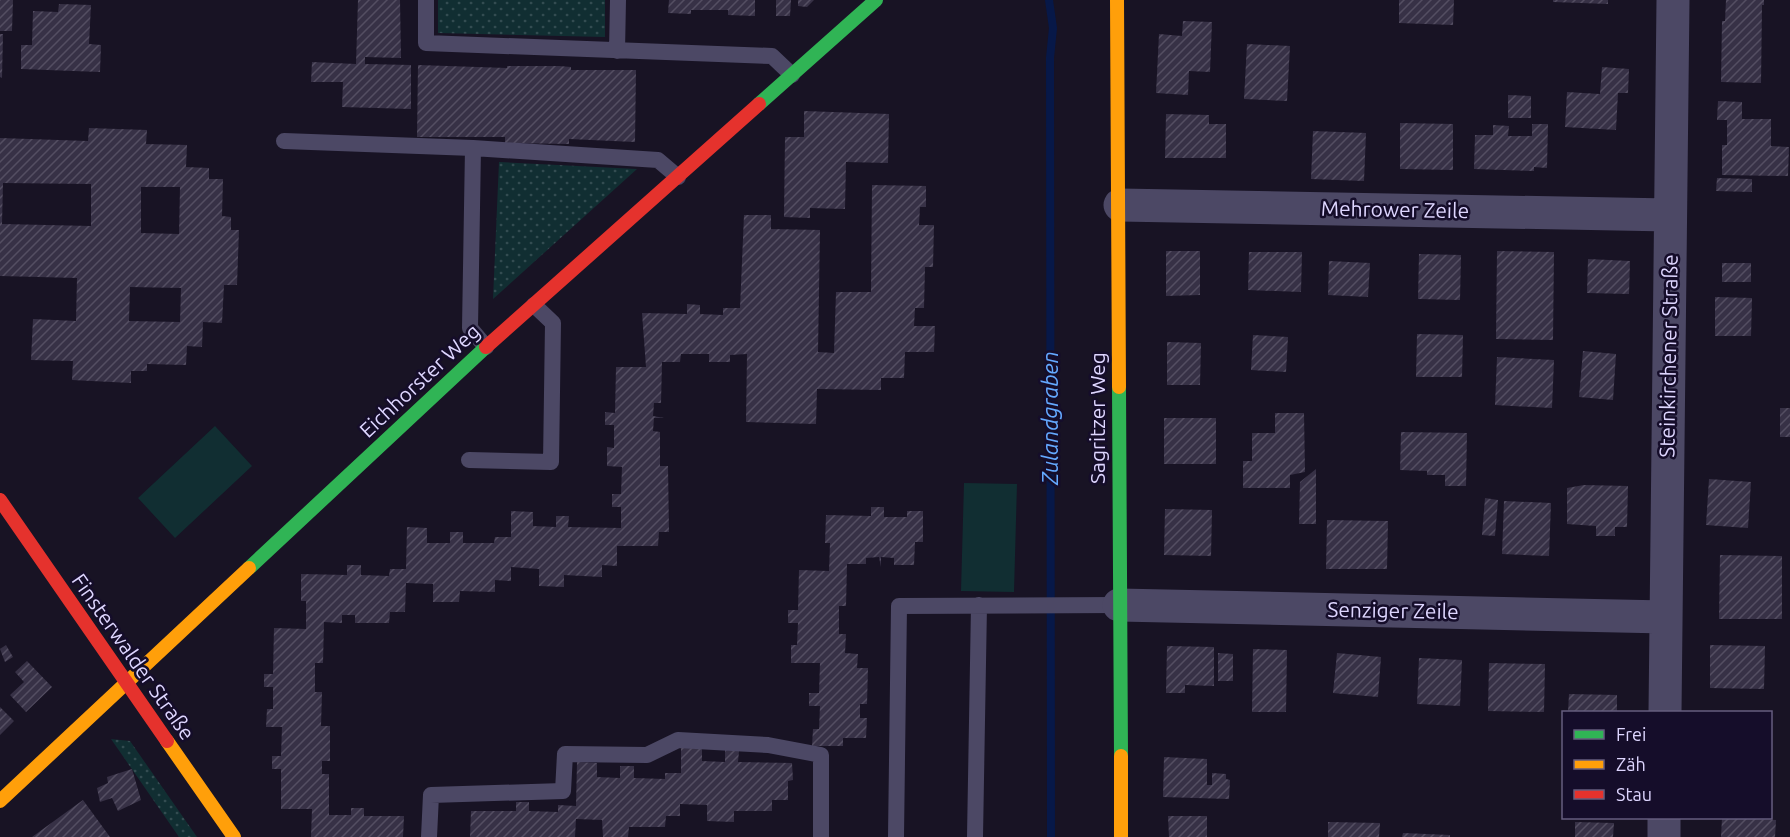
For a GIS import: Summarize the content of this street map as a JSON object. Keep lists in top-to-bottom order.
{
  "streets": {
    "street": [
      "Mehrower Zeile",
      "Steinkirchener Straße",
      "Eichhorster Weg",
      "Sagritzer Weg",
      "Senziger Zeile",
      "Finsterwalder Straße"
    ]
  },
  "crossings": [
    ["Mehrower Zeile", "Steinkirchener Straße"],
    ["Mehrower Zeile", "Sagritzer Weg"],
    ["Steinkirchener Straße", "Senziger Zeile"],
    ["Eichhorster Weg", "Finsterwalder Straße"],
    ["Sagritzer Weg", "Senziger Zeile"]
  ],
  "water": ["Zulandgraben"],
  "legend": ["Frei", "Zäh", "Stau"]
}
